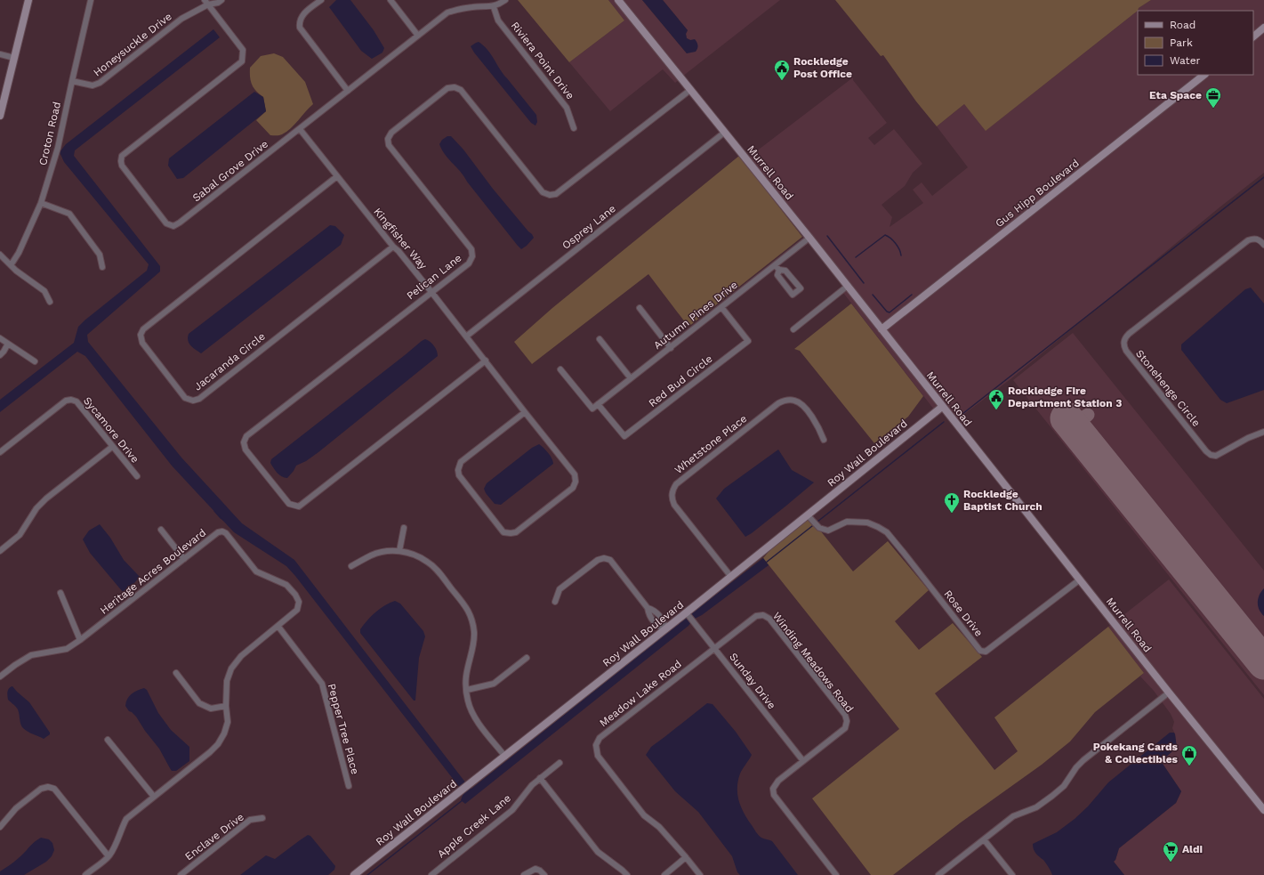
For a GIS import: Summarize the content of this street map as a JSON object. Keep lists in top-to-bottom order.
{
  "streets": {
    "street": [
      "Honeysuckle Drive",
      "Riviera Point Drive",
      "Croton Road",
      "Sabal Grove Drive",
      "Murrell Road",
      "Gus Hipp Boulevard",
      "Osprey Lane",
      "Kingfisher Way",
      "Pelican Lane",
      "Autumn Pines Drive",
      "Jacaranda Circle",
      "Red Bud Circle",
      "Stonehenge Circle",
      "Sycamore Drive",
      "Whetstone Place",
      "Roy Wall Boulevard",
      "Heritage Acres Boulevard",
      "Rose Drive",
      "Winding Meadows Road",
      "Sunday Drive",
      "Meadow Lake Road",
      "Pepper Tree Place",
      "Apple Creek Lane",
      "Enclave Drive"
    ]
  },
  "crossings": [
    ["Honeysuckle Drive", "Croton Road"],
    ["Honeysuckle Drive", "Sabal Grove Drive"],
    ["Riviera Point Drive", "Sabal Grove Drive"],
    ["Sabal Grove Drive", "Kingfisher Way"],
    ["Murrell Road", "Gus Hipp Boulevard"],
    ["Murrell Road", "Osprey Lane"],
    ["Murrell Road", "Pelican Lane"],
    ["Murrell Road", "Autumn Pines Drive"],
    ["Murrell Road", "Roy Wall Boulevard"],
    ["Murrell Road", "Rose Drive"],
    ["Osprey Lane", "Kingfisher Way"],
    ["Kingfisher Way", "Pelican Lane"],
    ["Kingfisher Way", "Jacaranda Circle"],
    ["Autumn Pines Drive", "Red Bud Circle"],
    ["Whetstone Place", "Roy Wall Boulevard"],
    ["Roy Wall Boulevard", "Rose Drive"],
    ["Roy Wall Boulevard", "Sunday Drive"],
    ["Heritage Acres Boulevard", "Pepper Tree Place"],
    ["Winding Meadows Road", "Sunday Drive"],
    ["Winding Meadows Road", "Meadow Lake Road"],
    ["Sunday Drive", "Meadow Lake Road"]
  ],
  "places": {
    "public building": ["Rockledge Post Office", "Rockledge Fire Department Station 3"],
    "office": ["Eta Space"],
    "church": ["Rockledge Baptist Church"],
    "shop": ["Pokekang Cards & Collectibles"],
    "supermarket": ["Aldi"]
  },
  "legend": ["Road", "Park", "Water"]
}
